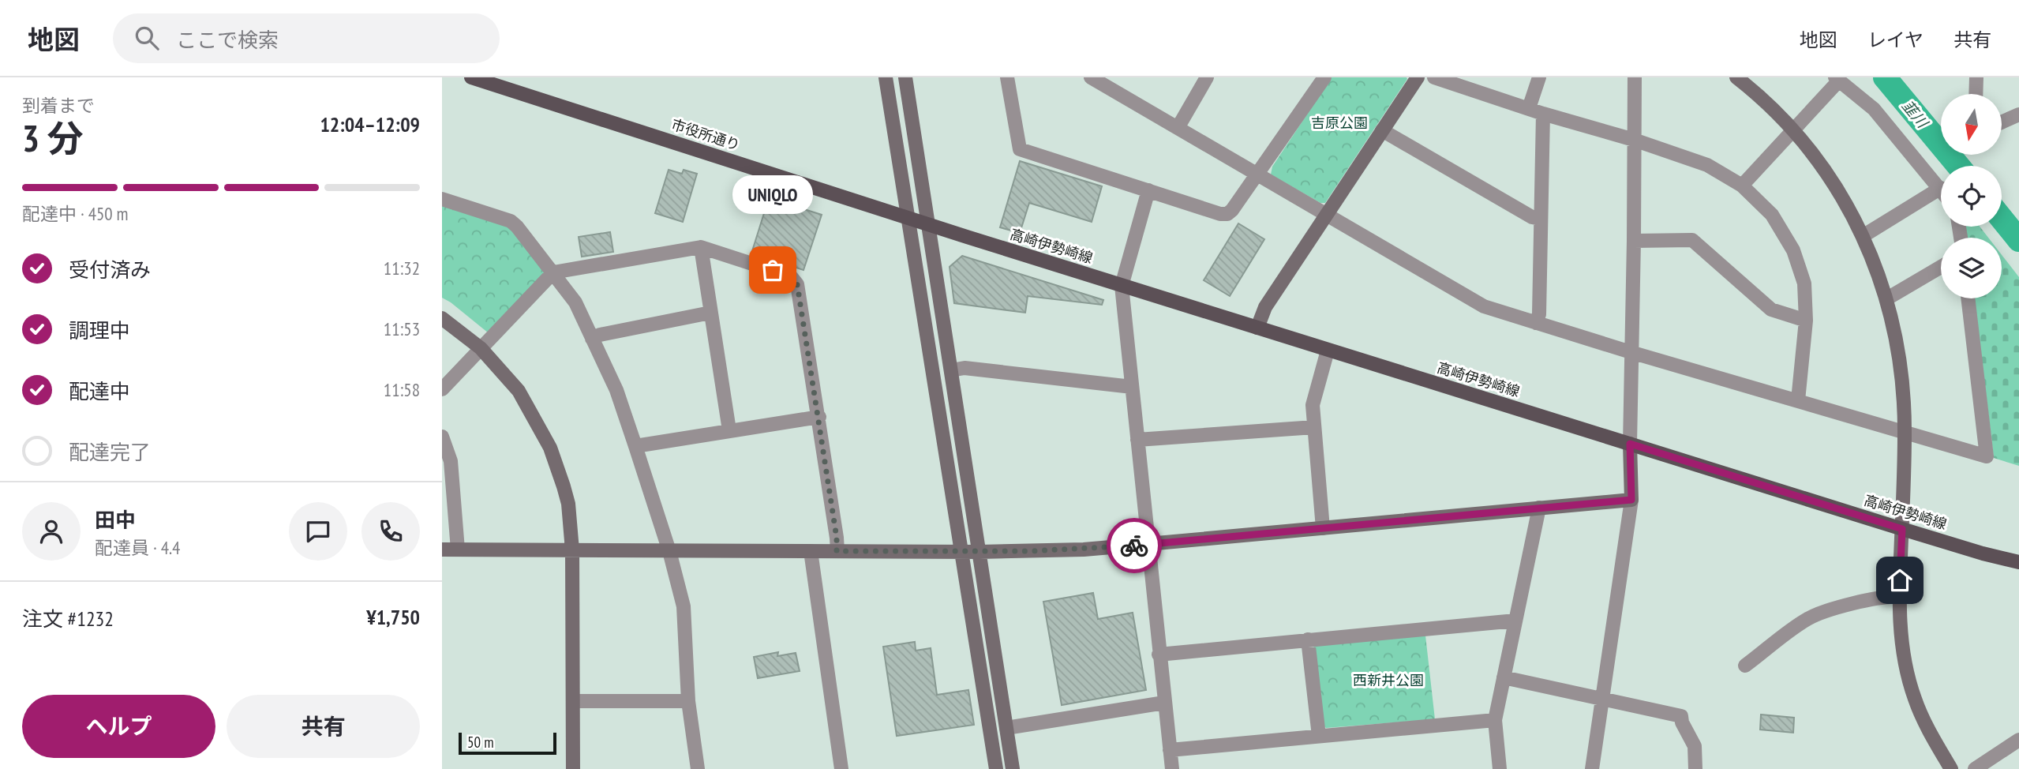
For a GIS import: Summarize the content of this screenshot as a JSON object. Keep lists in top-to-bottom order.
{
  "streets": {
    "main road": ["市役所通り", "高崎伊勢崎線"]
  },
  "crossings": [
    ["市役所通り", "高崎伊勢崎線"]
  ],
  "water": ["韮川"],
  "parks": ["吉原公園", "西新井公園"],
  "places": ["UNIQLO"],
  "scale_bar": "50 m",
  "north": "bottom",
  "page": {
    "header": "地図",
    "search": "ここで検索",
    "nav": ["地図", "レイヤ", "共有"],
    "heading": ["3 分", "到着まで", "12:04–12:09"],
    "panel": [
      "田中",
      "配達員 · 4.4",
      "注文 #1232",
      "¥1,750"
    ],
    "bar": "配達中 · 450 m",
    "bubble": "UNIQLO",
    "list": [
      ["受付済み", "11:32"],
      ["調理中", "11:53"],
      ["配達中", "11:58"],
      "配達完了"
    ],
    "buttons": ["ヘルプ", "共有"],
    "scale": "50 m"
  }
}
